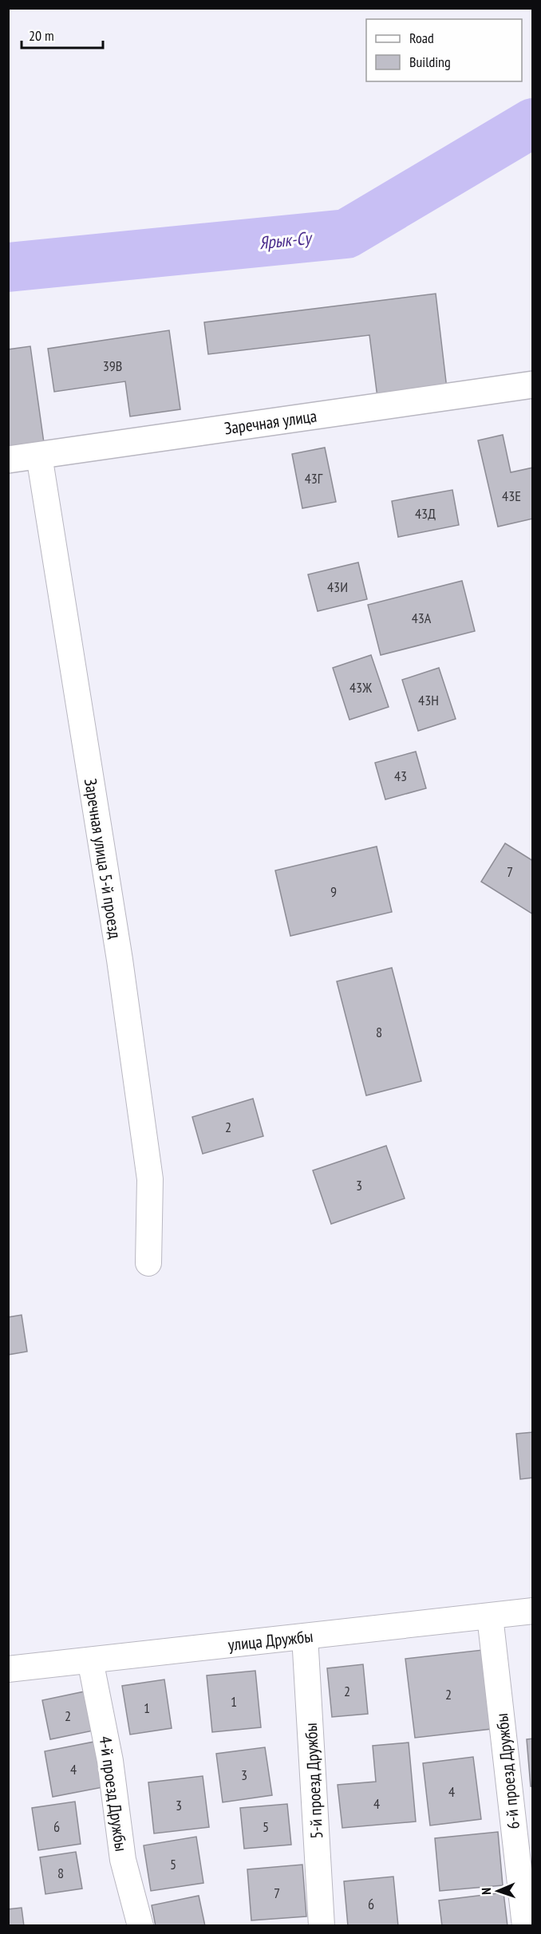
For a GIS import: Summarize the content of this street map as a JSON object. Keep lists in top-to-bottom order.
{
  "streets": {
    "main road": ["Заречная улица"],
    "street": [
      "Заречная улица 5-й проезд",
      "улица Дружбы",
      "6-й проезд Дружбы",
      "5-й проезд Дружбы",
      "4-й проезд Дружбы"
    ]
  },
  "crossings": [
    ["Заречная улица", "Заречная улица 5-й проезд"],
    ["улица Дружбы", "6-й проезд Дружбы"],
    ["улица Дружбы", "5-й проезд Дружбы"],
    ["улица Дружбы", "4-й проезд Дружбы"]
  ],
  "water": ["Ярык-Су"],
  "house_numbers": [
    "39В",
    "43Г",
    "43Е",
    "43Д",
    "43И",
    "43А",
    "43Ж",
    "43Н",
    "43",
    "7",
    "9",
    "8",
    "2",
    "3",
    "2",
    "2",
    "1",
    "1",
    "2",
    "4",
    "3",
    "4",
    "4",
    "3",
    "6",
    "5",
    "5",
    "8",
    "7",
    "6"
  ],
  "legend": ["Road", "Building"],
  "scale_bar": "20 m",
  "north": "left"
}
